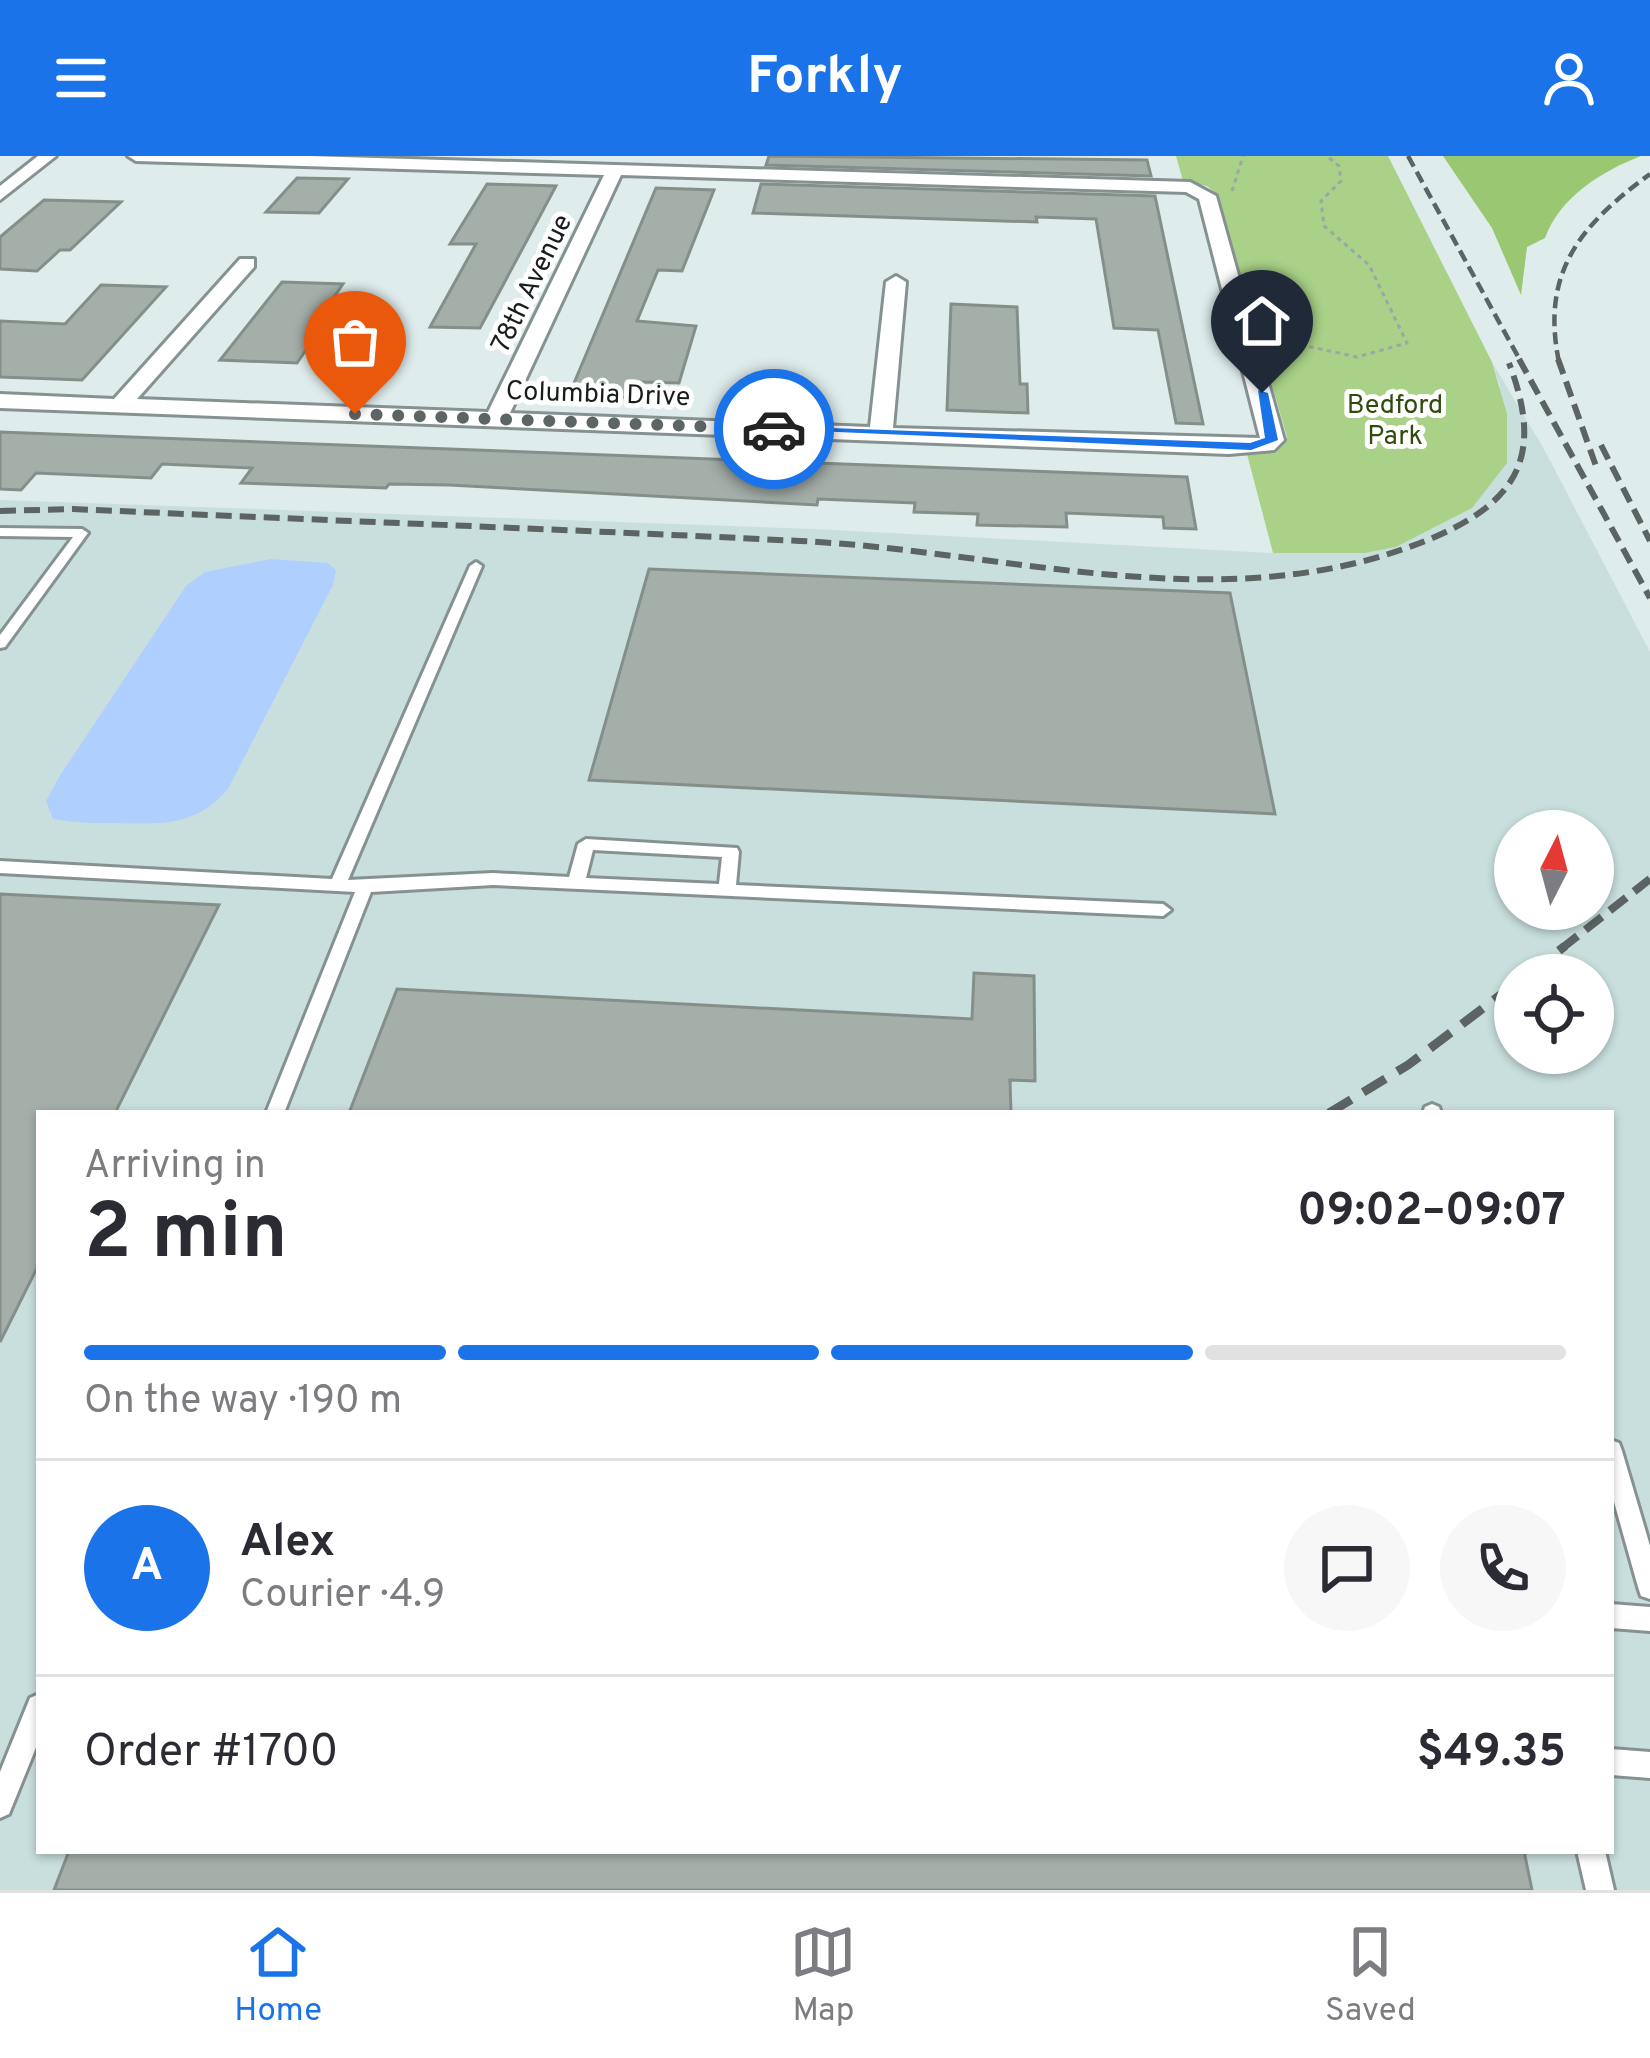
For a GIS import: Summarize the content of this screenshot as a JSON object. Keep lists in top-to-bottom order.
{
  "streets": {
    "street": ["78th Avenue", "Columbia Drive"]
  },
  "crossings": [
    ["78th Avenue", "Columbia Drive"]
  ],
  "parks": ["Bedford Park"],
  "north": "top",
  "page": {
    "header": "Forkly",
    "heading": ["2 min", "Arriving in", "09:02–09:07"],
    "panel": [
      "Alex",
      "Courier · 4.9",
      "Order #1700",
      "$49.35"
    ],
    "bar": "On the way · 190 m",
    "round": "A",
    "tabs": ["Home", "Map", "Saved"]
  }
}
